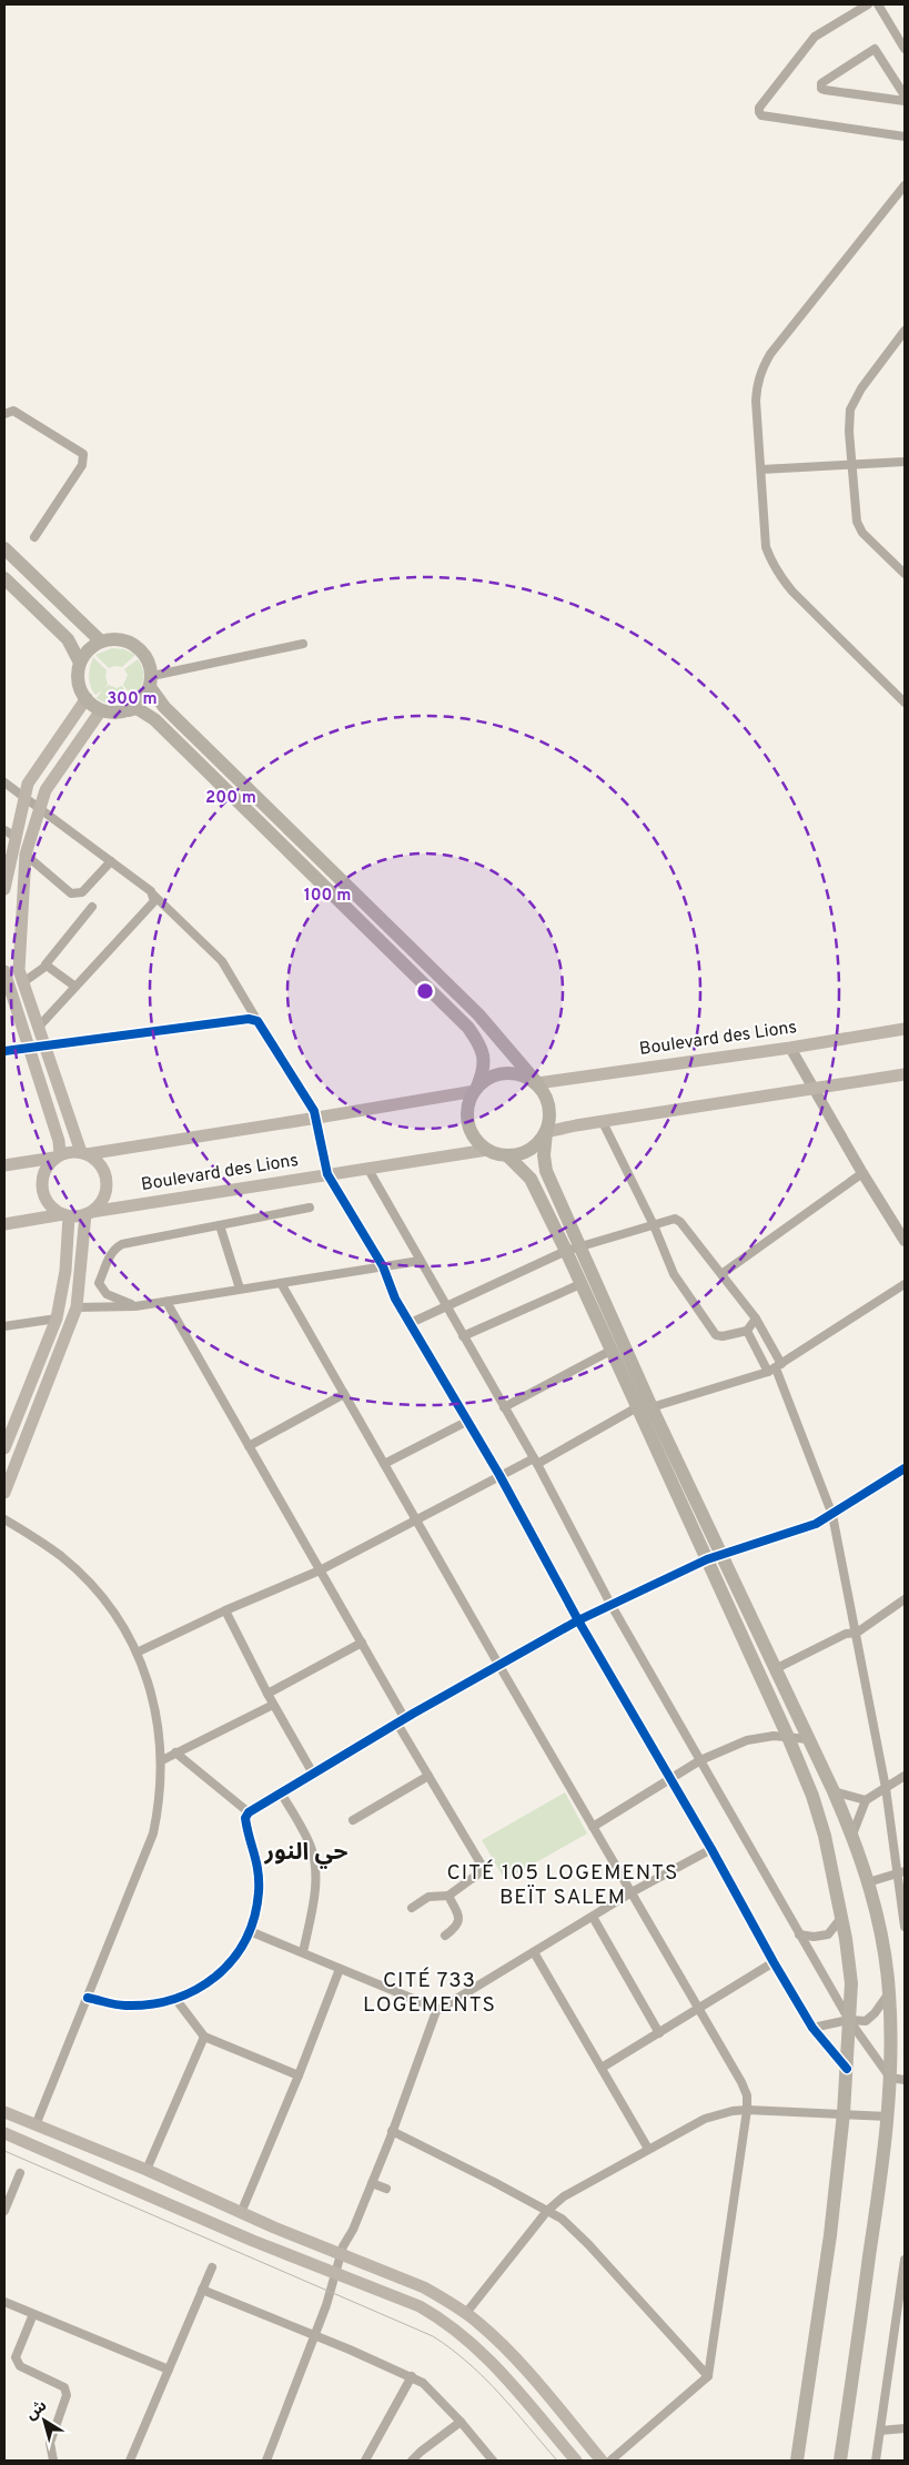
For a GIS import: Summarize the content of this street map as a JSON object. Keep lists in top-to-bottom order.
{
  "streets": {
    "main road": ["Boulevard des Lions"]
  },
  "districts": ["حي النور", "CITÉ 105 LOGEMENTS BEÏT SALEM", "CITÉ 733 LOGEMENTS"],
  "north": "top left",
  "rings": ["300 m", "200 m", "100 m"]
}
